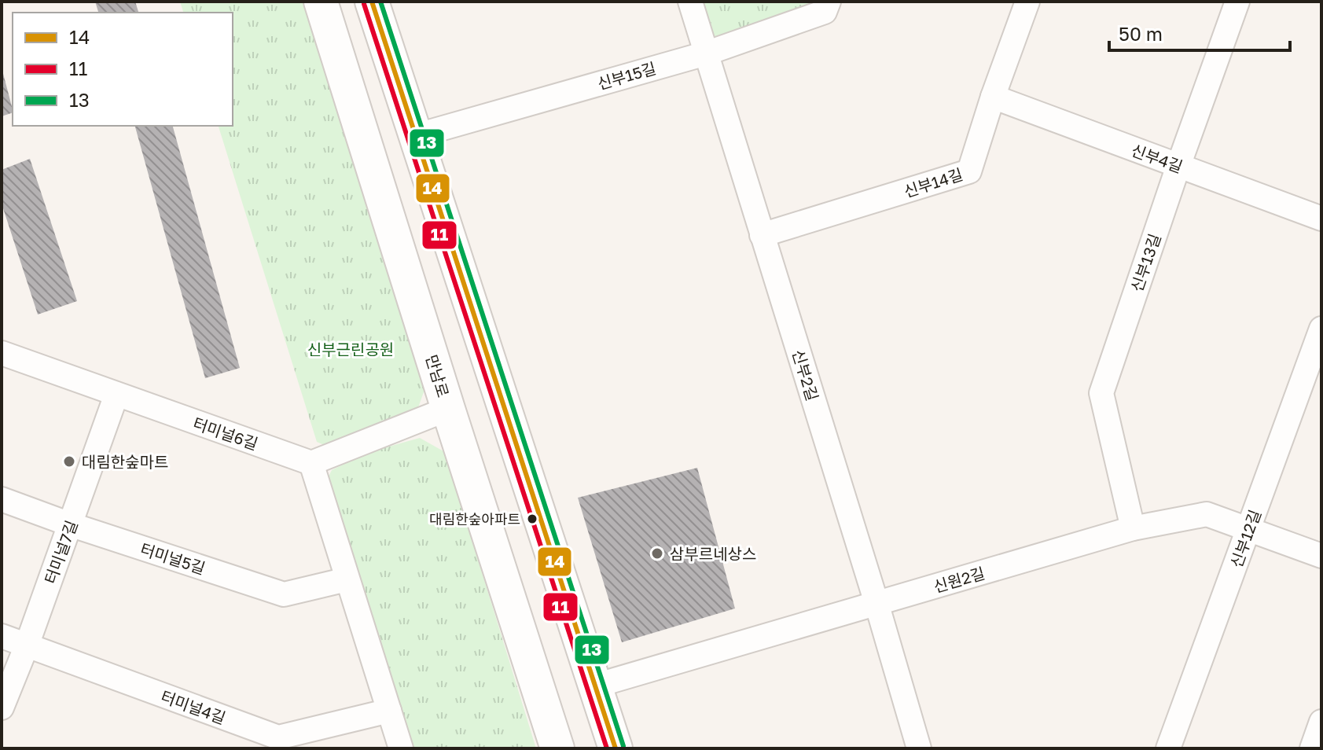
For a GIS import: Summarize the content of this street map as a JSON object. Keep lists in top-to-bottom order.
{
  "streets": {
    "main road": ["만남로"],
    "street": [
      "신부15길",
      "신부4길",
      "신부14길",
      "신부13길",
      "신부2길",
      "터미널6길",
      "신부12길",
      "터미널7길",
      "터미널5길",
      "신원2길",
      "터미널4길"
    ]
  },
  "crossings": [
    ["신부15길", "신부2길"],
    ["신부4길", "신부14길"],
    ["신부4길", "신부13길"],
    ["신부14길", "신부2길"],
    ["신부13길", "신원2길"],
    ["신부2길", "신원2길"],
    ["터미널6길", "터미널7길"],
    ["신부12길", "신원2길"],
    ["터미널7길", "터미널5길"],
    ["터미널7길", "터미널4길"]
  ],
  "parks": ["신부근린공원"],
  "places": ["대림한숲마트", "대림한숲아파트", "삼부르네상스"],
  "lines": ["transit line 14", "transit line 13", "transit line 11"],
  "legend": ["14", "11", "13"],
  "scale_bar": "50 m"
}
